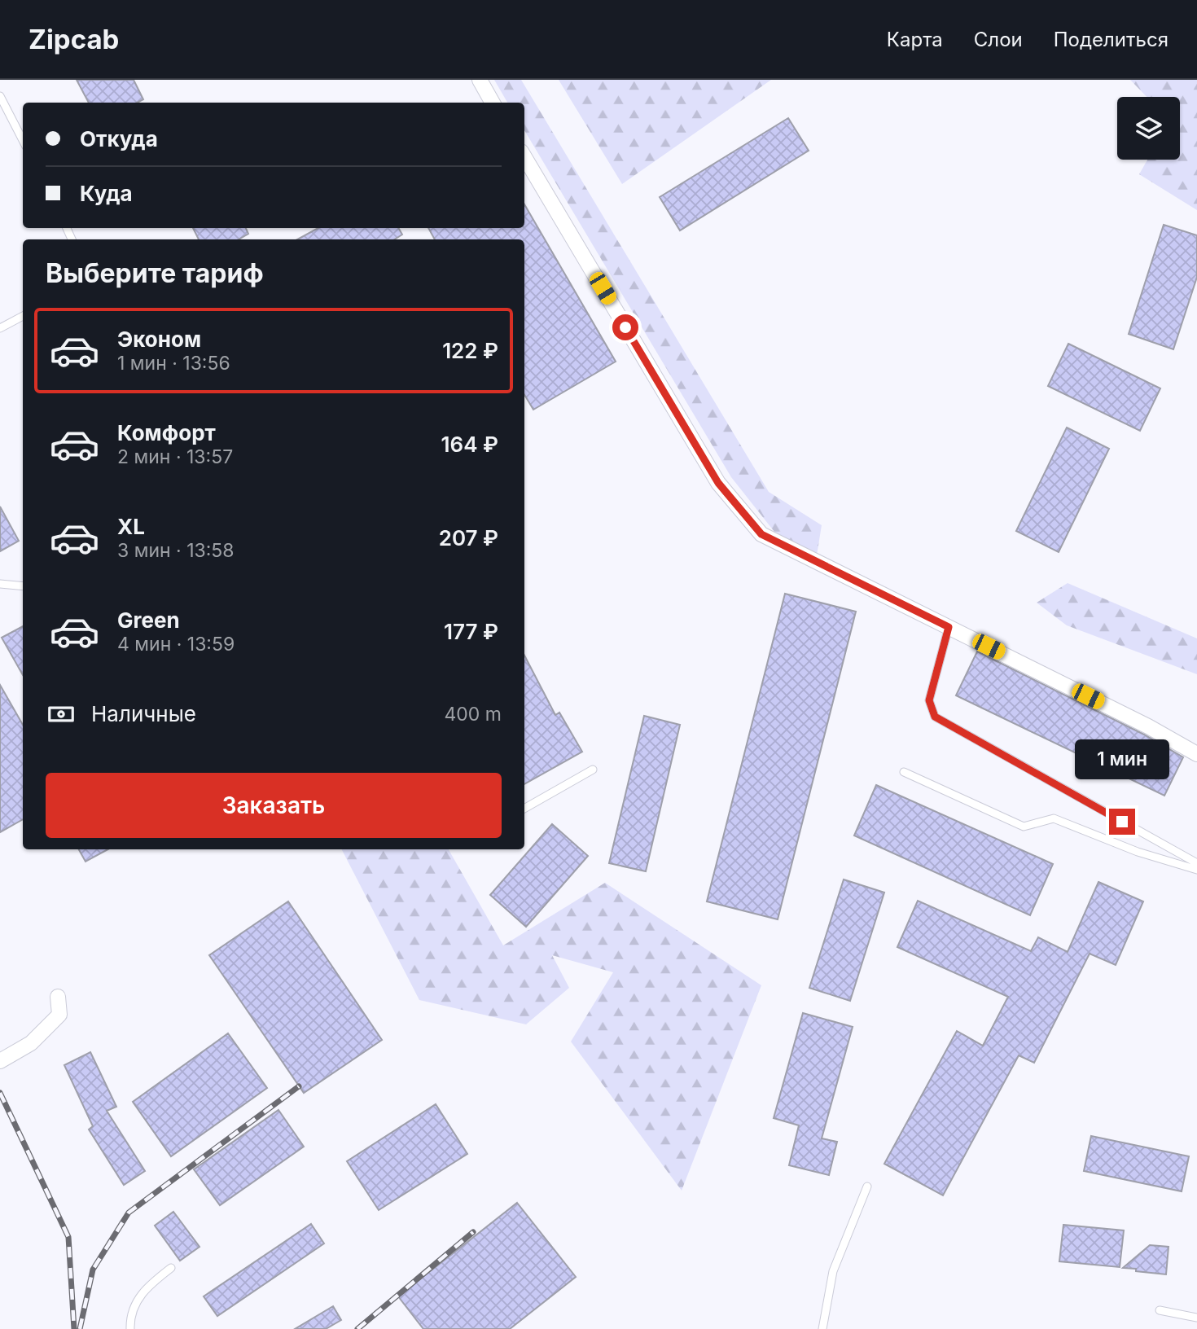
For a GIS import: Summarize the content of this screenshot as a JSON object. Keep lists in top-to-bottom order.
{
  "page": {
    "header": "Zipcab",
    "nav": ["Карта", "Слои", "Поделиться"],
    "banner": ["Откуда", "Куда"],
    "heading": "Выберите тариф",
    "list": [
      {
        "name": "Эконом",
        "note": "1 мин · 13:56",
        "value": "122 ₽"
      },
      {
        "name": "Комфорт",
        "note": "2 мин · 13:57",
        "value": "164 ₽"
      },
      {
        "name": "XL",
        "note": "3 мин · 13:58",
        "value": "207 ₽"
      },
      {
        "name": "Green",
        "note": "4 мин · 13:59",
        "value": "177 ₽"
      }
    ],
    "pay": ["Наличные", "400 m"],
    "bubble": "1 мин",
    "buttons": "Заказать"
  }
}
